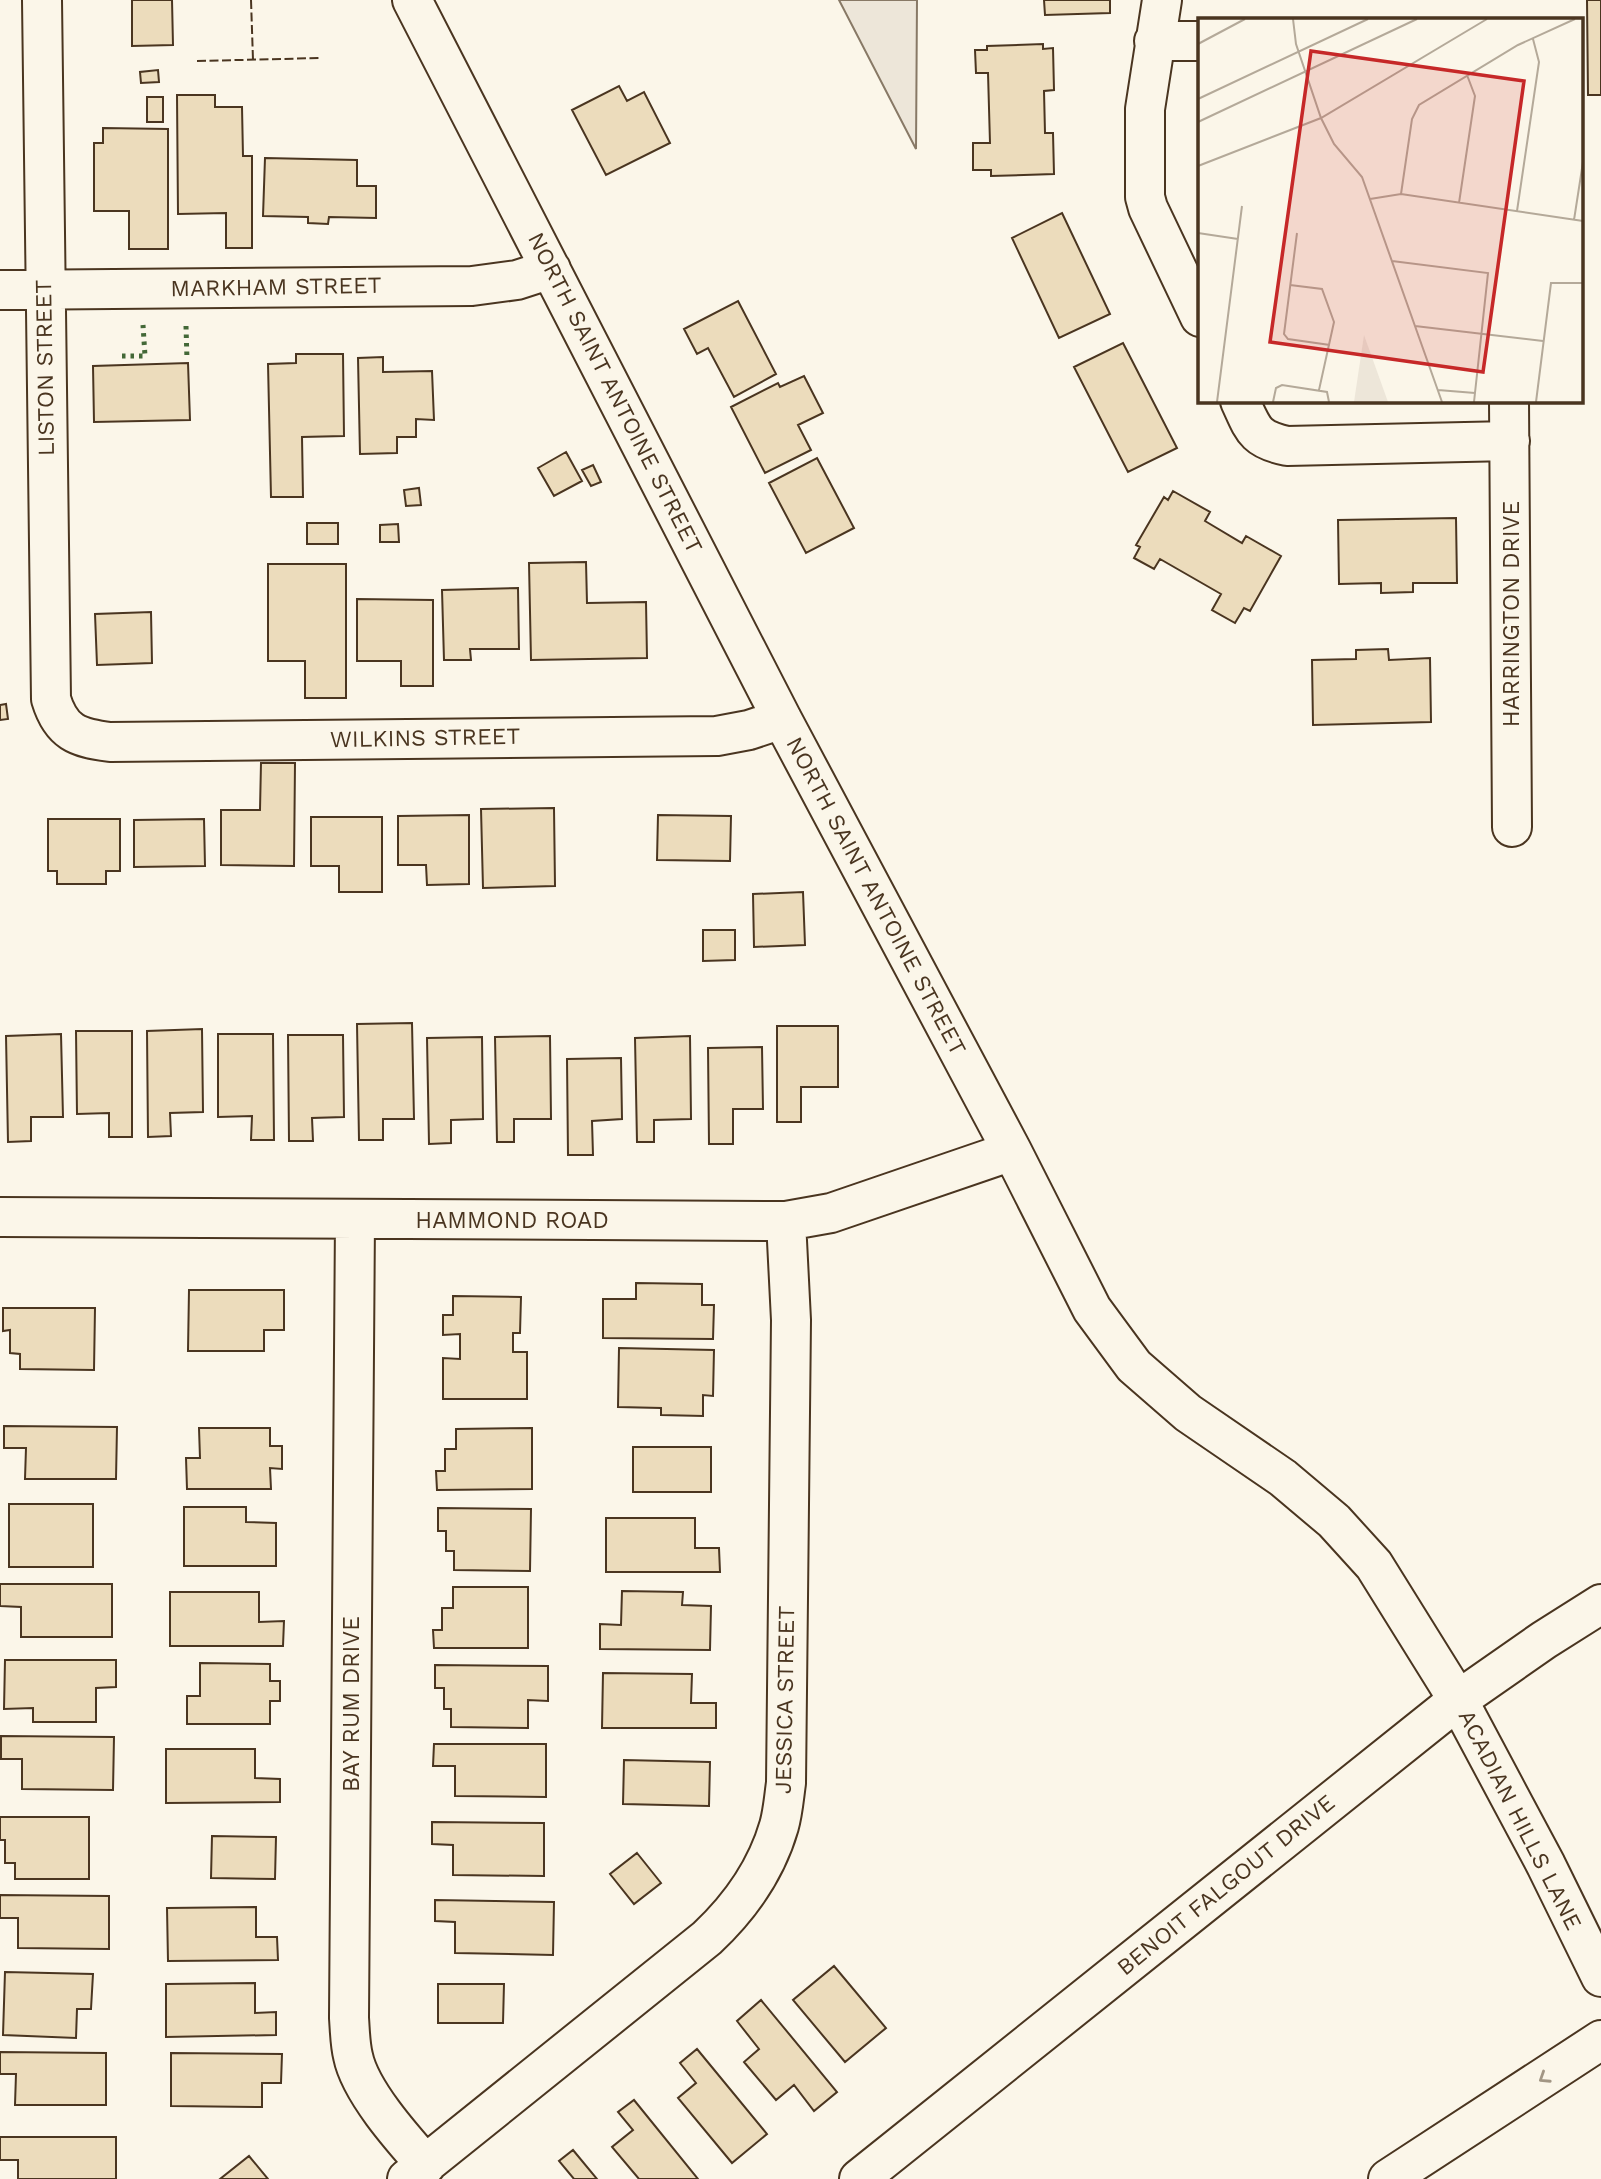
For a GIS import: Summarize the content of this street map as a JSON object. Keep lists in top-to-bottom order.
{
  "streets": {
    "main road": [
      "MARKHAM STREET",
      "LISTON STREET",
      "NORTH SAINT ANTOINE STREET",
      "HARRINGTON DRIVE",
      "WILKINS STREET",
      "HAMMOND ROAD",
      "JESSICA STREET",
      "BAY RUM DRIVE",
      "ACADIAN HILLS LANE",
      "BENOIT FALGOUT DRIVE"
    ]
  },
  "crossings": [
    ["MARKHAM STREET", "LISTON STREET"],
    ["MARKHAM STREET", "NORTH SAINT ANTOINE STREET"],
    ["LISTON STREET", "WILKINS STREET"],
    ["NORTH SAINT ANTOINE STREET", "WILKINS STREET"],
    ["NORTH SAINT ANTOINE STREET", "HAMMOND ROAD"],
    ["NORTH SAINT ANTOINE STREET", "ACADIAN HILLS LANE"],
    ["NORTH SAINT ANTOINE STREET", "BENOIT FALGOUT DRIVE"],
    ["HAMMOND ROAD", "JESSICA STREET"],
    ["HAMMOND ROAD", "BAY RUM DRIVE"],
    ["JESSICA STREET", "BAY RUM DRIVE"],
    ["ACADIAN HILLS LANE", "BENOIT FALGOUT DRIVE"]
  ]
}
